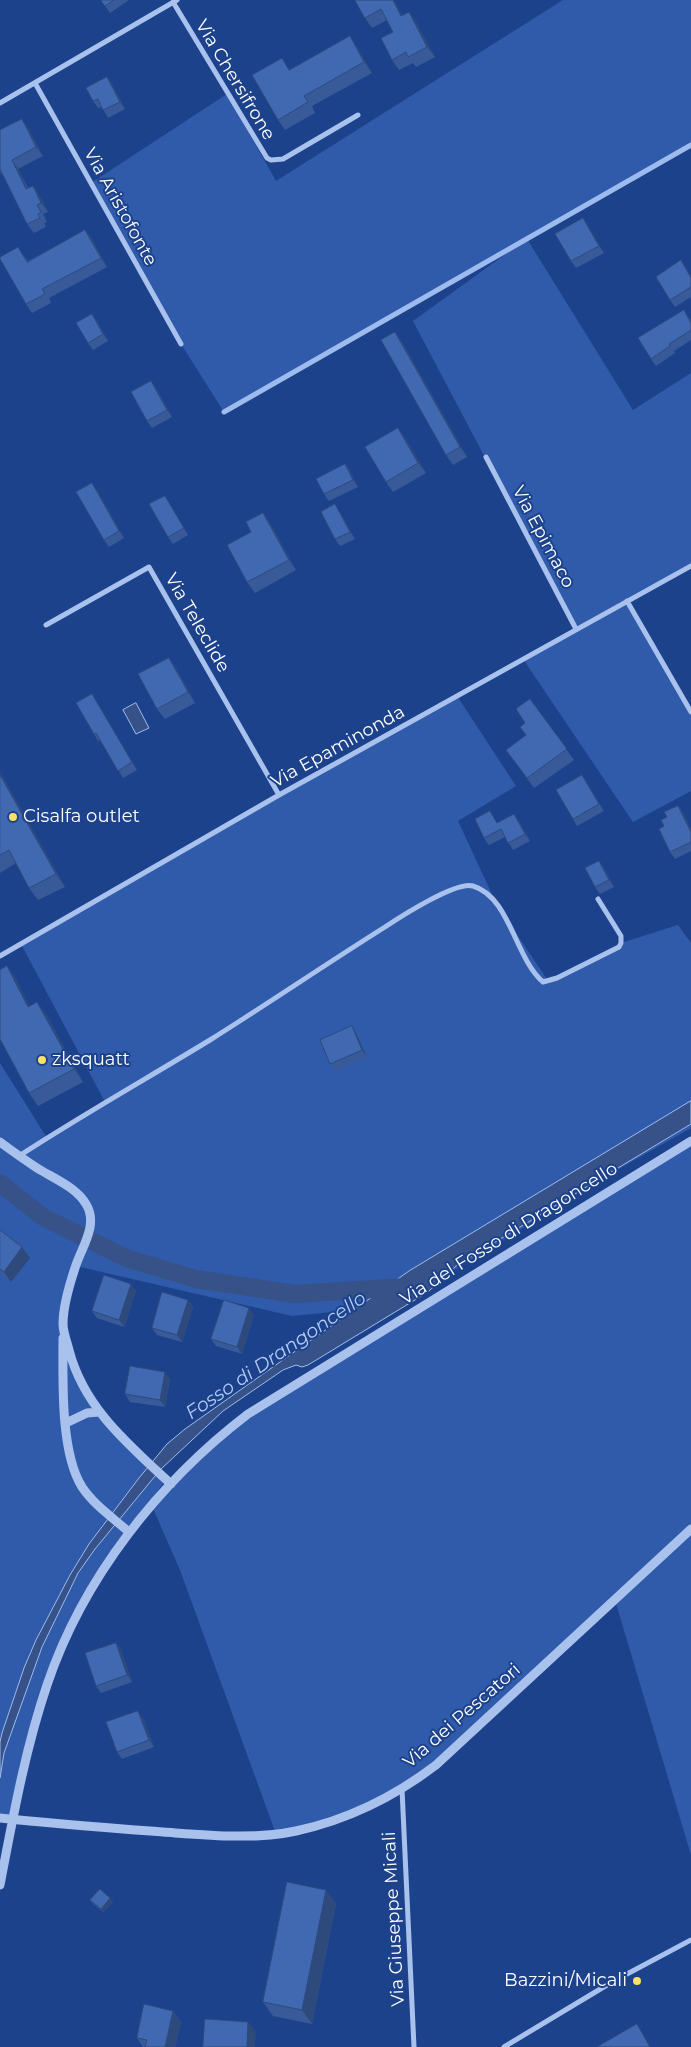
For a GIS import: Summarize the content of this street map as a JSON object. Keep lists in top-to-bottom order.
{
  "streets": {
    "street": [
      "Via Chersifrone",
      "Via Aristofonte",
      "Via Epimaco",
      "Via Teleclide",
      "Via Epaminonda",
      "Via del Fosso di Dragoncello",
      "Via dei Pescatori",
      "Via Giuseppe Micali"
    ]
  },
  "crossings": [
    ["Via Epimaco", "Via Epaminonda"],
    ["Via Teleclide", "Via Epaminonda"],
    ["Via del Fosso di Dragoncello", "Via dei Pescatori"],
    ["Via dei Pescatori", "Via Giuseppe Micali"]
  ],
  "water": ["Fosso di Drangoncello"],
  "places": ["Cisalfa outlet", "zksquatt", "Bazzini/Micali"]
}
